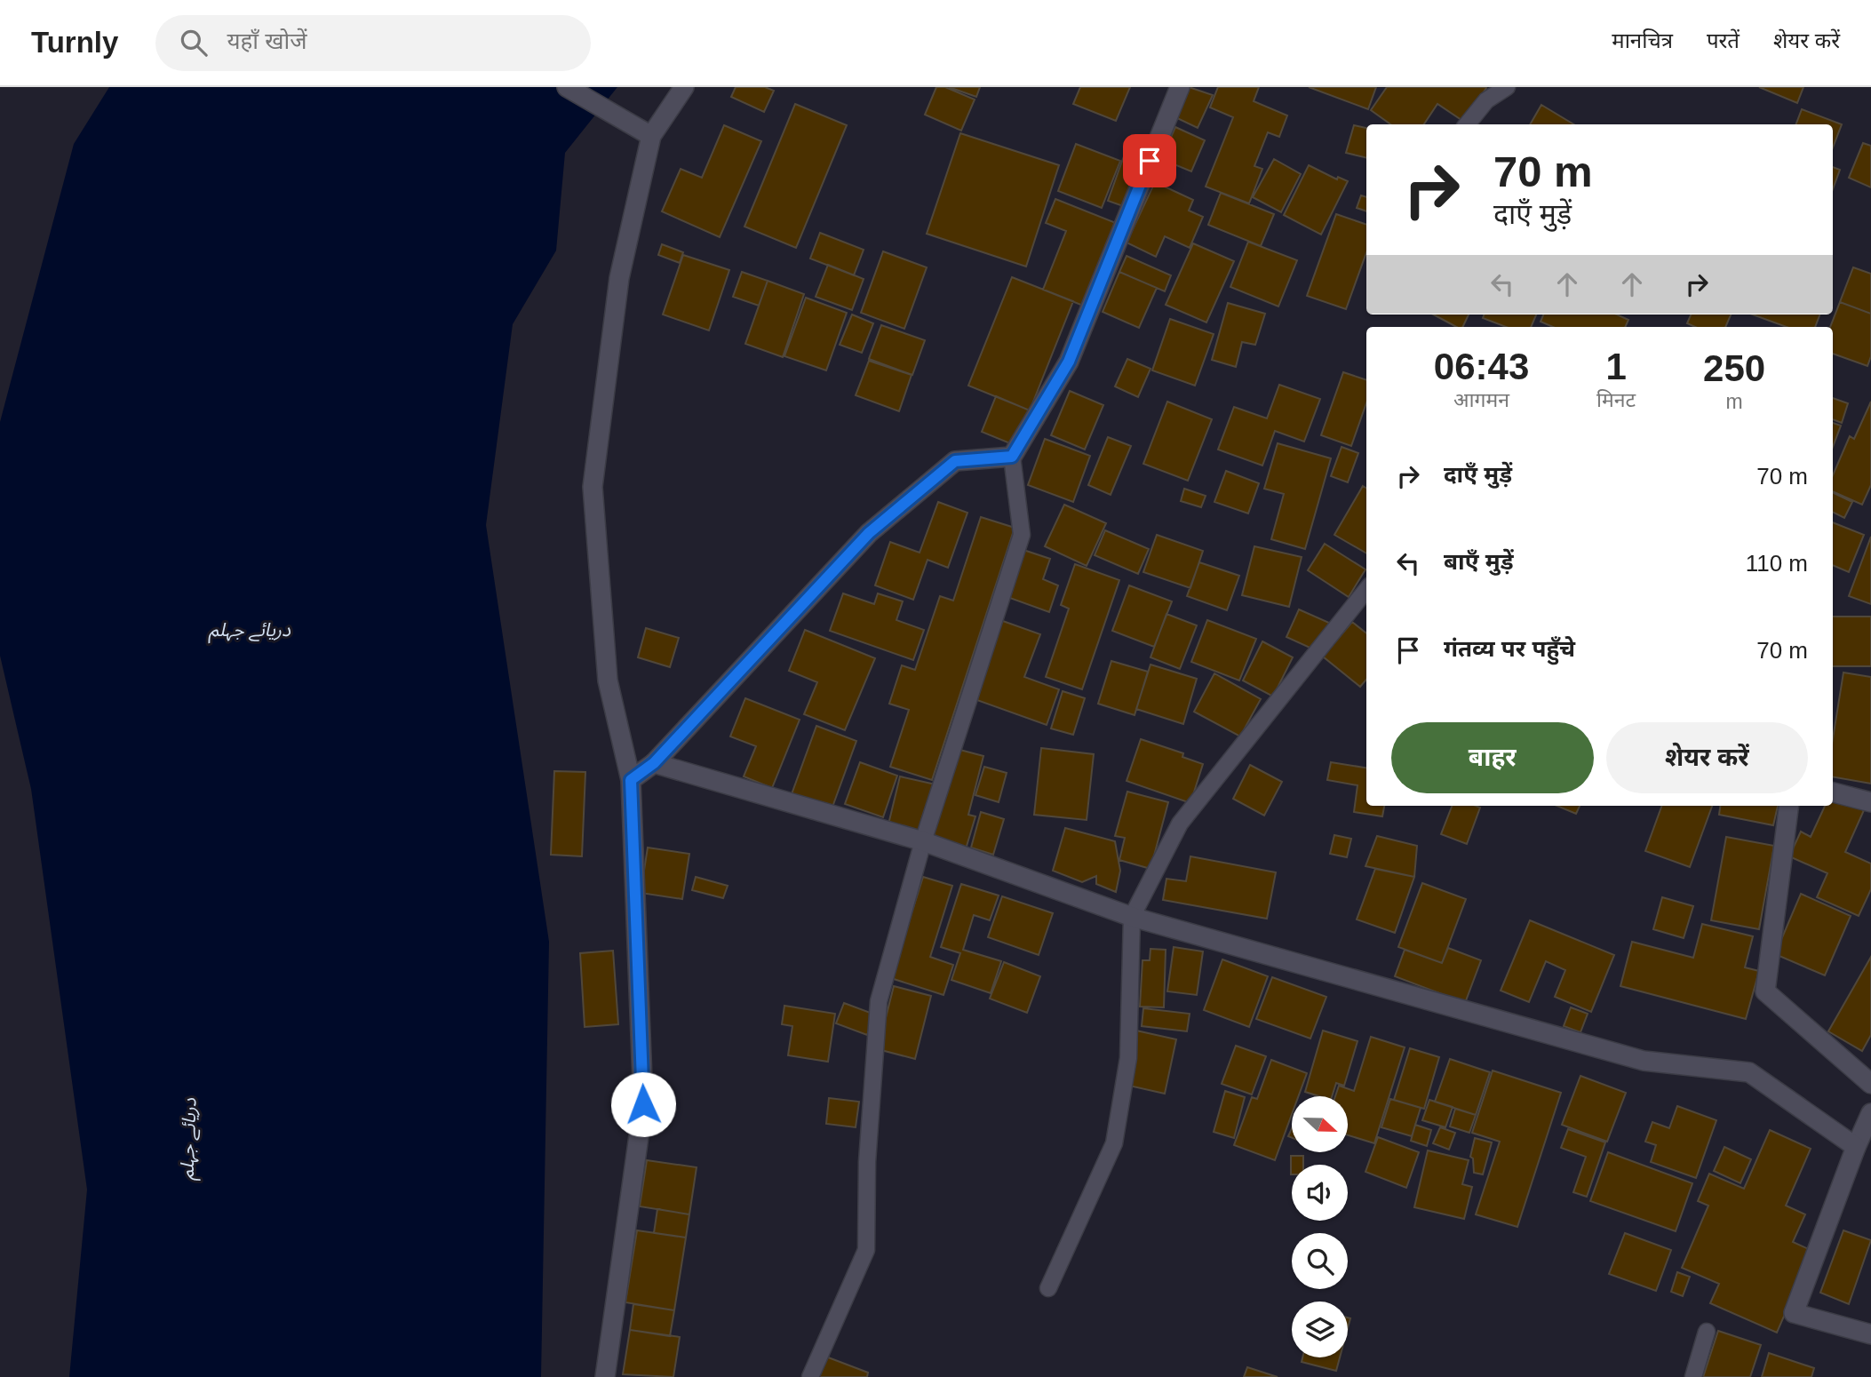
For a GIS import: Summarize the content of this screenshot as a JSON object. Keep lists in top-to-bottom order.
{
  "water": ["دریائے جہلم"],
  "north": "right",
  "page": {
    "header": "Turnly",
    "search": "यहाँ खोजें",
    "nav": ["मानचित्र", "परतें", "शेयर करें"],
    "turn": ["70 m", "दाएँ मुड़ें"],
    "eta": [
      "06:43",
      "आगमन",
      "1",
      "मिनट",
      "250",
      "m"
    ],
    "list": [
      {
        "name": "दाएँ मुड़ें",
        "value": "70 m"
      },
      {
        "name": "बाएँ मुड़ें",
        "value": "110 m"
      },
      {
        "name": "गंतव्य पर पहुँचे",
        "value": "70 m"
      }
    ],
    "buttons": ["बाहर", "शेयर करें"]
  }
}
